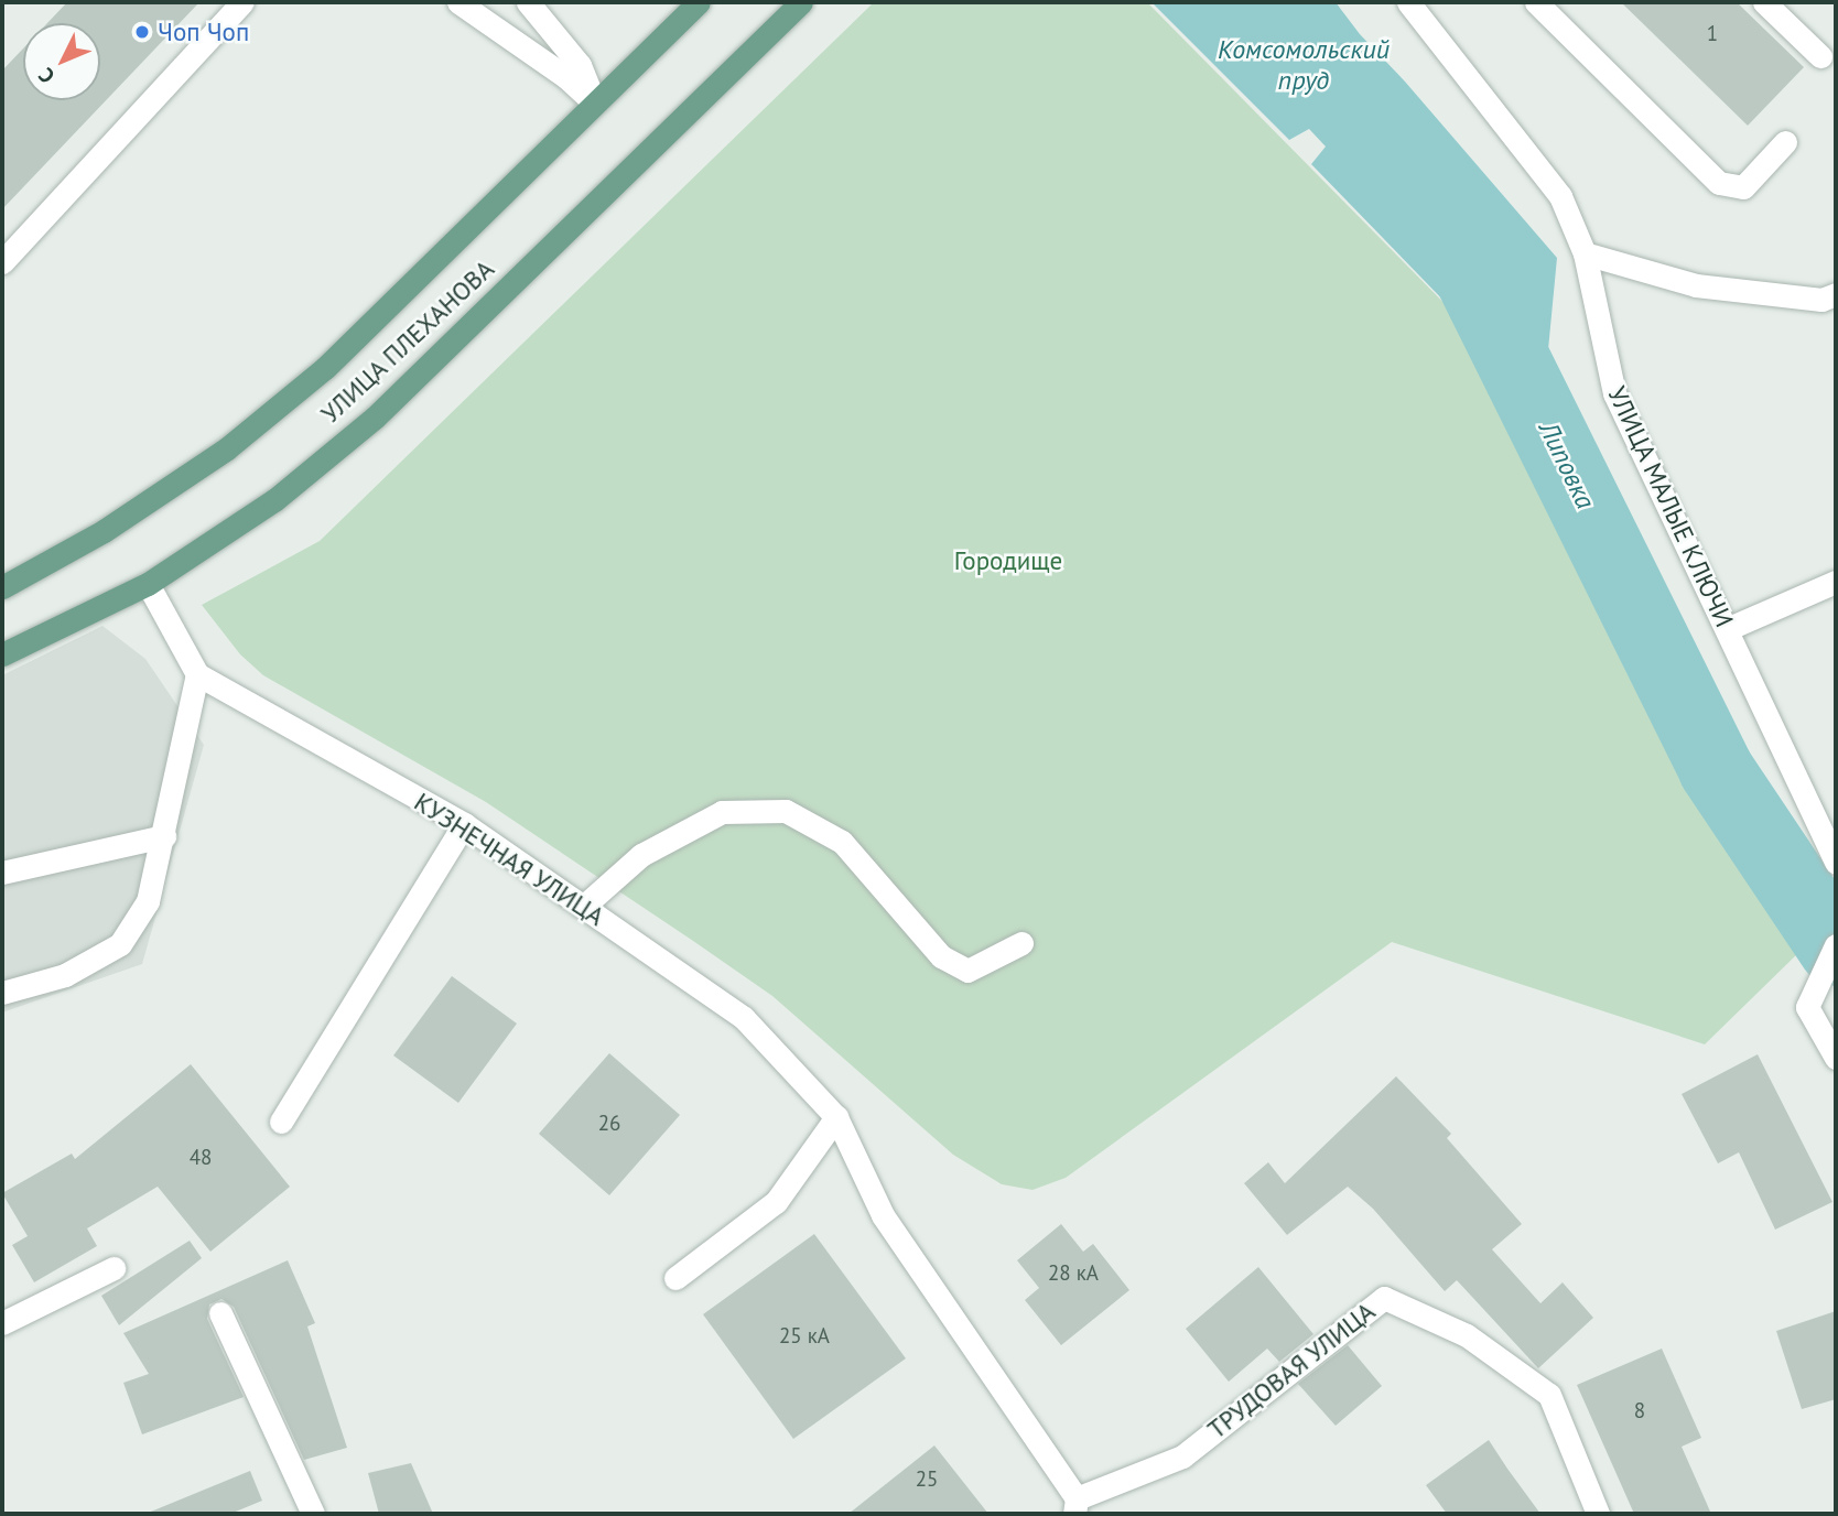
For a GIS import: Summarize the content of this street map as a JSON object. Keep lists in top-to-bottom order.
{
  "streets": {
    "main road": ["УЛИЦА ПЛЕХАНОВА"],
    "street": ["УЛИЦА МАЛЫЕ КЛЮЧИ", "КУЗНЕЧНАЯ УЛИЦА", "ТРУДОВАЯ УЛИЦА"]
  },
  "crossings": [
    ["КУЗНЕЧНАЯ УЛИЦА", "ТРУДОВАЯ УЛИЦА"]
  ],
  "water": ["Комсомольский пруд", "Липовка"],
  "parks": ["Городище"],
  "places": ["Чоп Чоп"],
  "house_numbers": [
    "1",
    "26",
    "48",
    "28 кА",
    "25 кА",
    "8",
    "25"
  ],
  "north": "bottom left"
}
